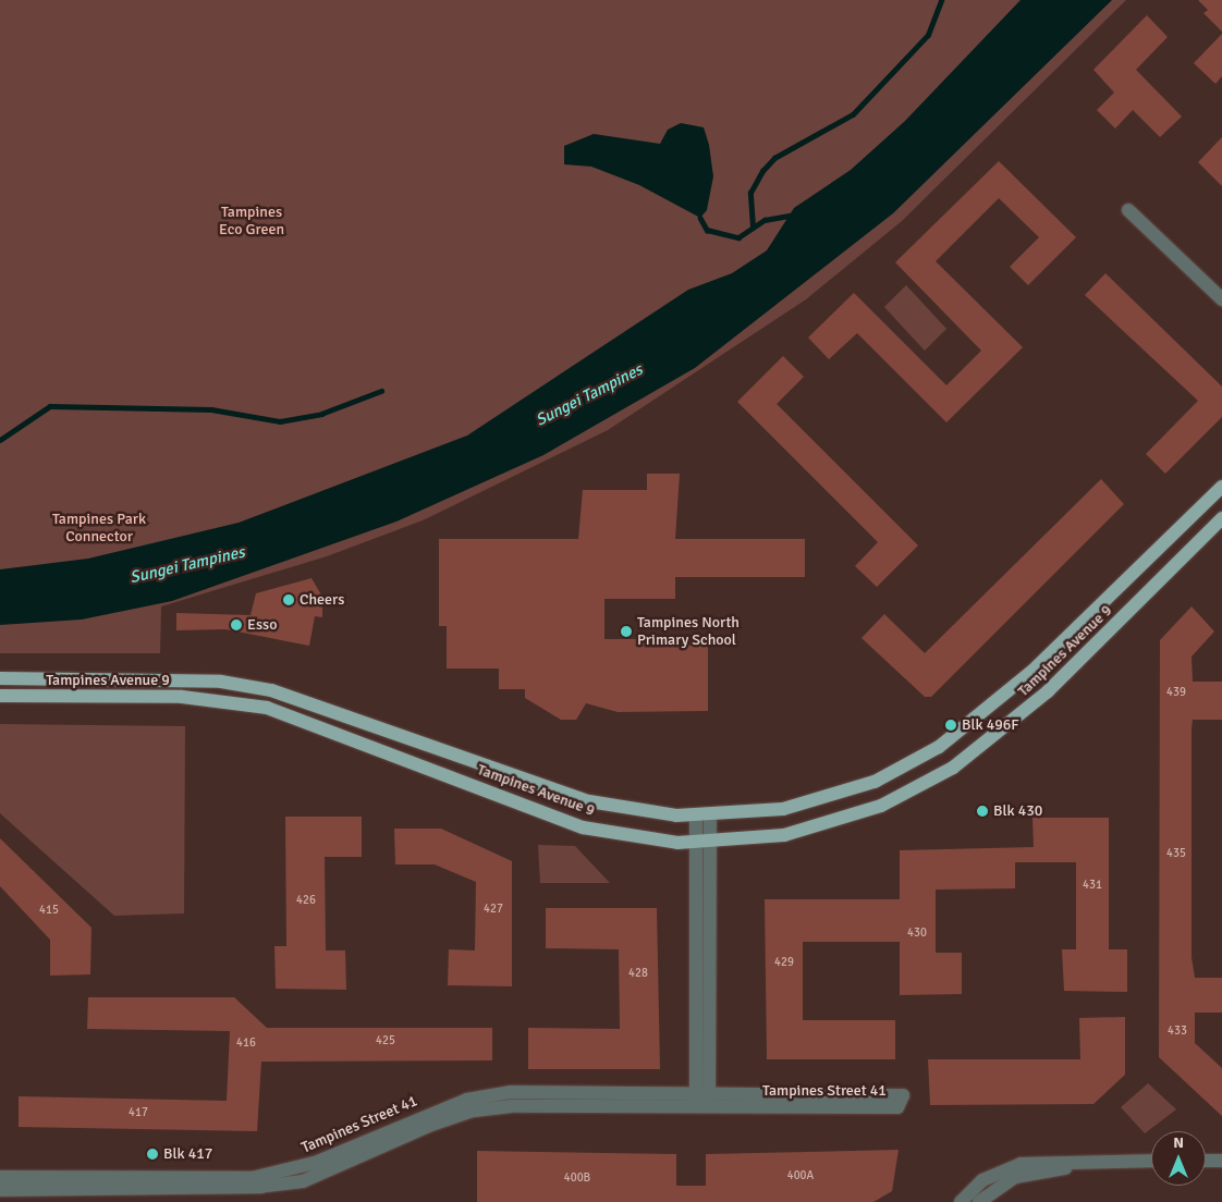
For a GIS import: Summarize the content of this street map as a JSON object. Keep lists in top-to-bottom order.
{
  "streets": {
    "main road": ["Tampines Avenue 9"],
    "street": ["Tampines Street 41"]
  },
  "water": ["Sungei Tampines"],
  "parks": ["Tampines Eco Green", "Tampines Park Connector"],
  "places": [
    "Cheers",
    "Esso",
    "Tampines North Primary School",
    "Blk 496F",
    "Blk 430",
    "Blk 417"
  ],
  "house_numbers": [
    "439",
    "435",
    "431",
    "426",
    "427",
    "415",
    "430",
    "429",
    "428",
    "433",
    "425",
    "416",
    "417",
    "400A",
    "400B"
  ],
  "north": "top"
}
